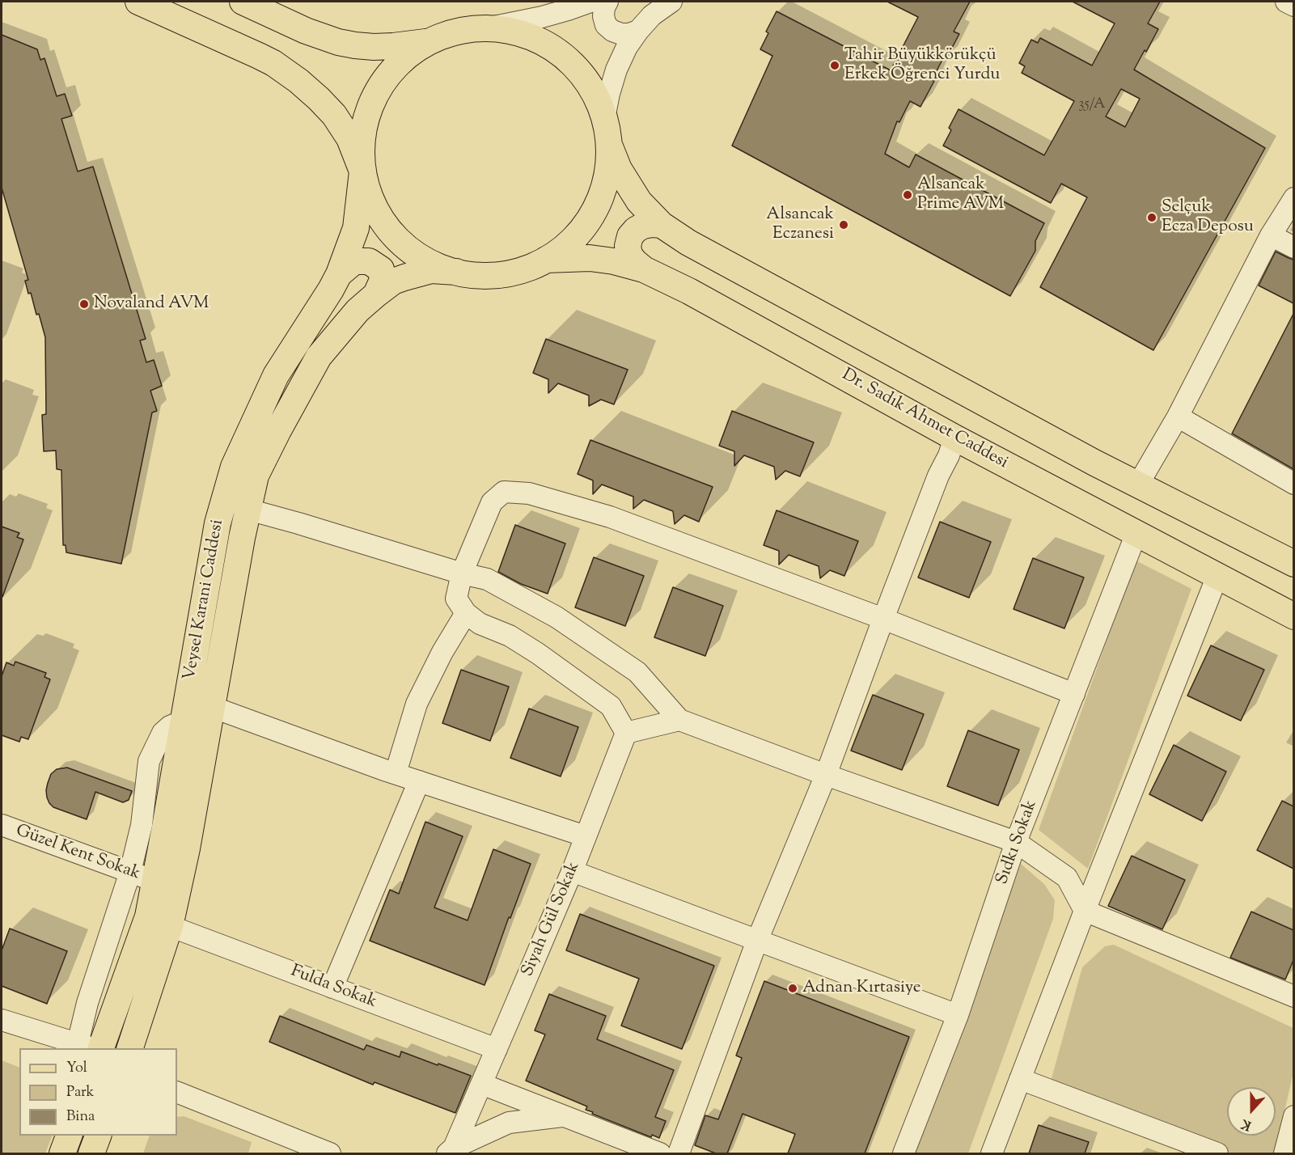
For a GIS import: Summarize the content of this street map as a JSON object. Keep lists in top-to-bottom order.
{
  "streets": {
    "main road": ["Dr. Sadık Ahmet Caddesi", "Veysel Karani Caddesi"],
    "street": [
      "Sıdkı Sokak",
      "Güzel Kent Sokak",
      "Siyah Gül Sokak",
      "Fulda Sokak"
    ]
  },
  "crossings": [
    ["Dr. Sadık Ahmet Caddesi", "Sıdkı Sokak"],
    ["Veysel Karani Caddesi", "Güzel Kent Sokak"],
    ["Veysel Karani Caddesi", "Fulda Sokak"],
    ["Siyah Gül Sokak", "Fulda Sokak"]
  ],
  "places": [
    "Tahir Büyükkörükçü Erkek Öğrenci Yurdu",
    "Alsancak Prime AVM",
    "Selçuk Ecza Deposu",
    "Alsancak Eczanesi",
    "Novaland AVM",
    "Adnan Kırtasiye"
  ],
  "house_numbers": ["35/A"],
  "legend": ["Yol", "Park", "Bina"],
  "north": "bottom"
}
